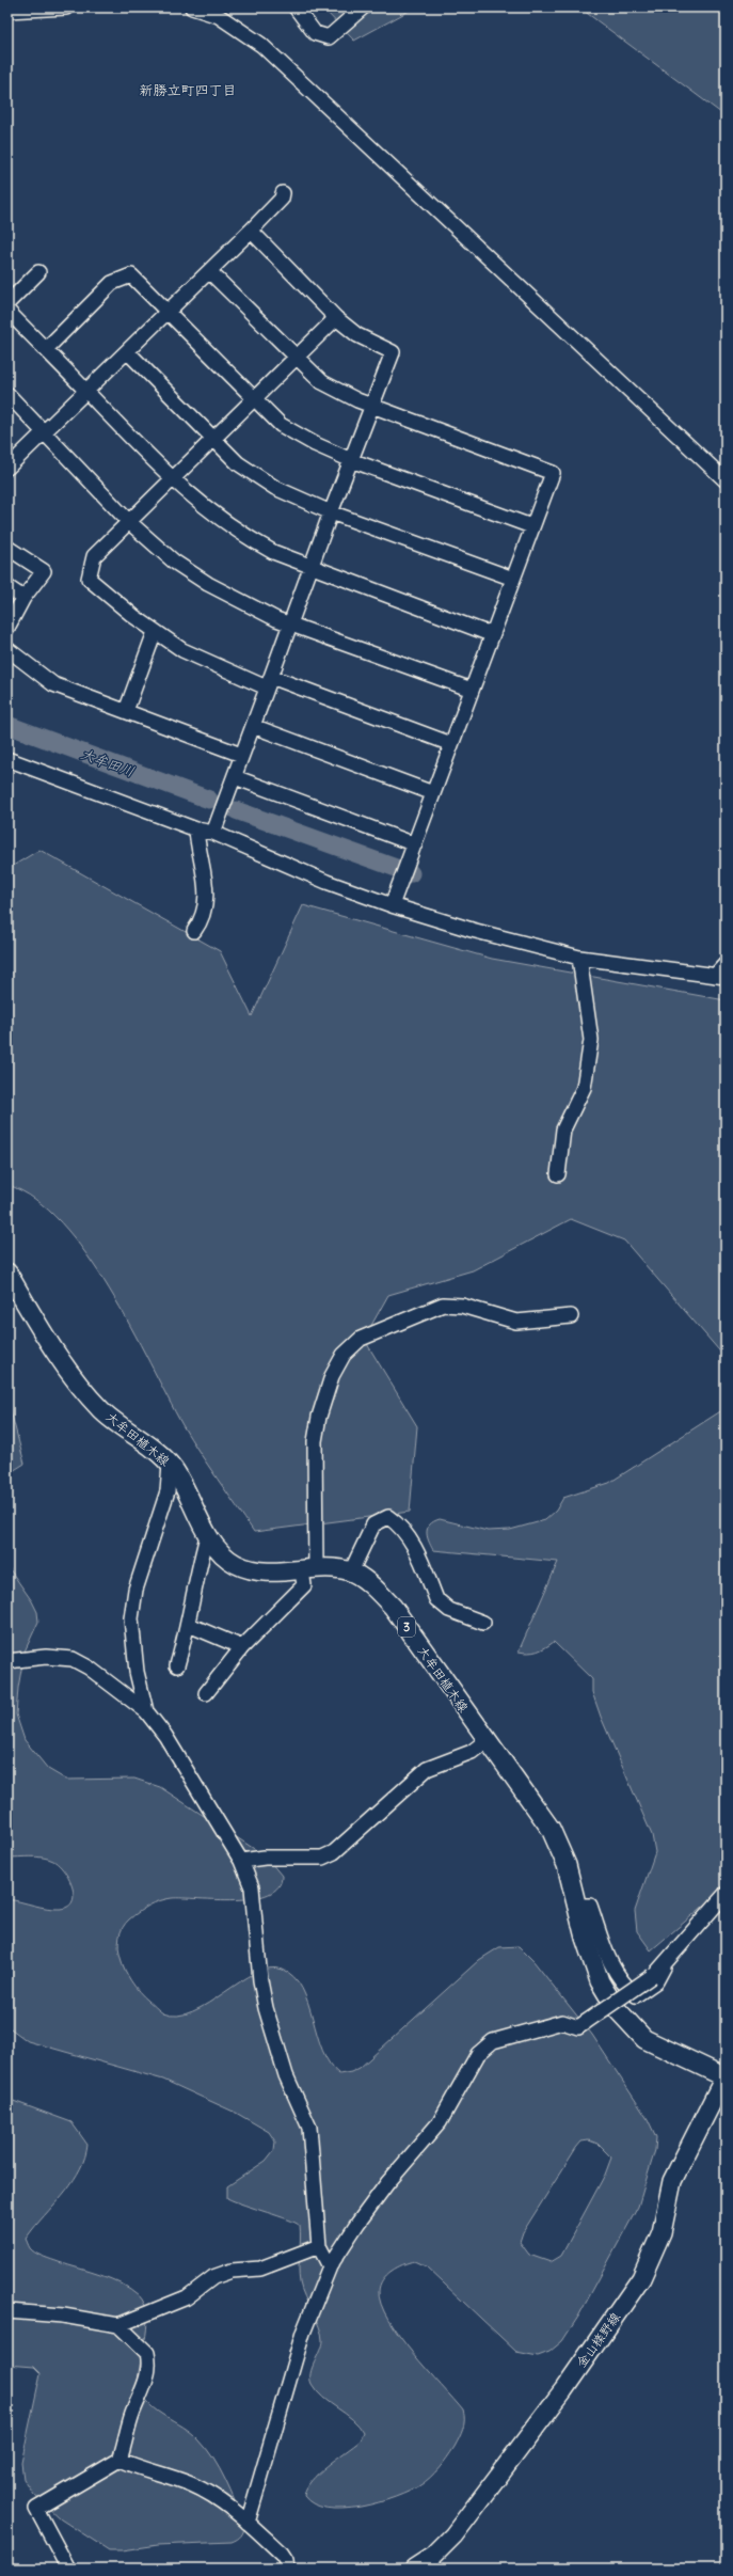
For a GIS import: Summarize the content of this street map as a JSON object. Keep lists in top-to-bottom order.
{
  "streets": {
    "main road": ["大牟田植木線", "3", "金山檪野線"]
  },
  "crossings": [
    ["大牟田植木線", "金山檪野線"]
  ],
  "districts": ["新勝立町四丁目"],
  "water": ["大牟田川"]
}
